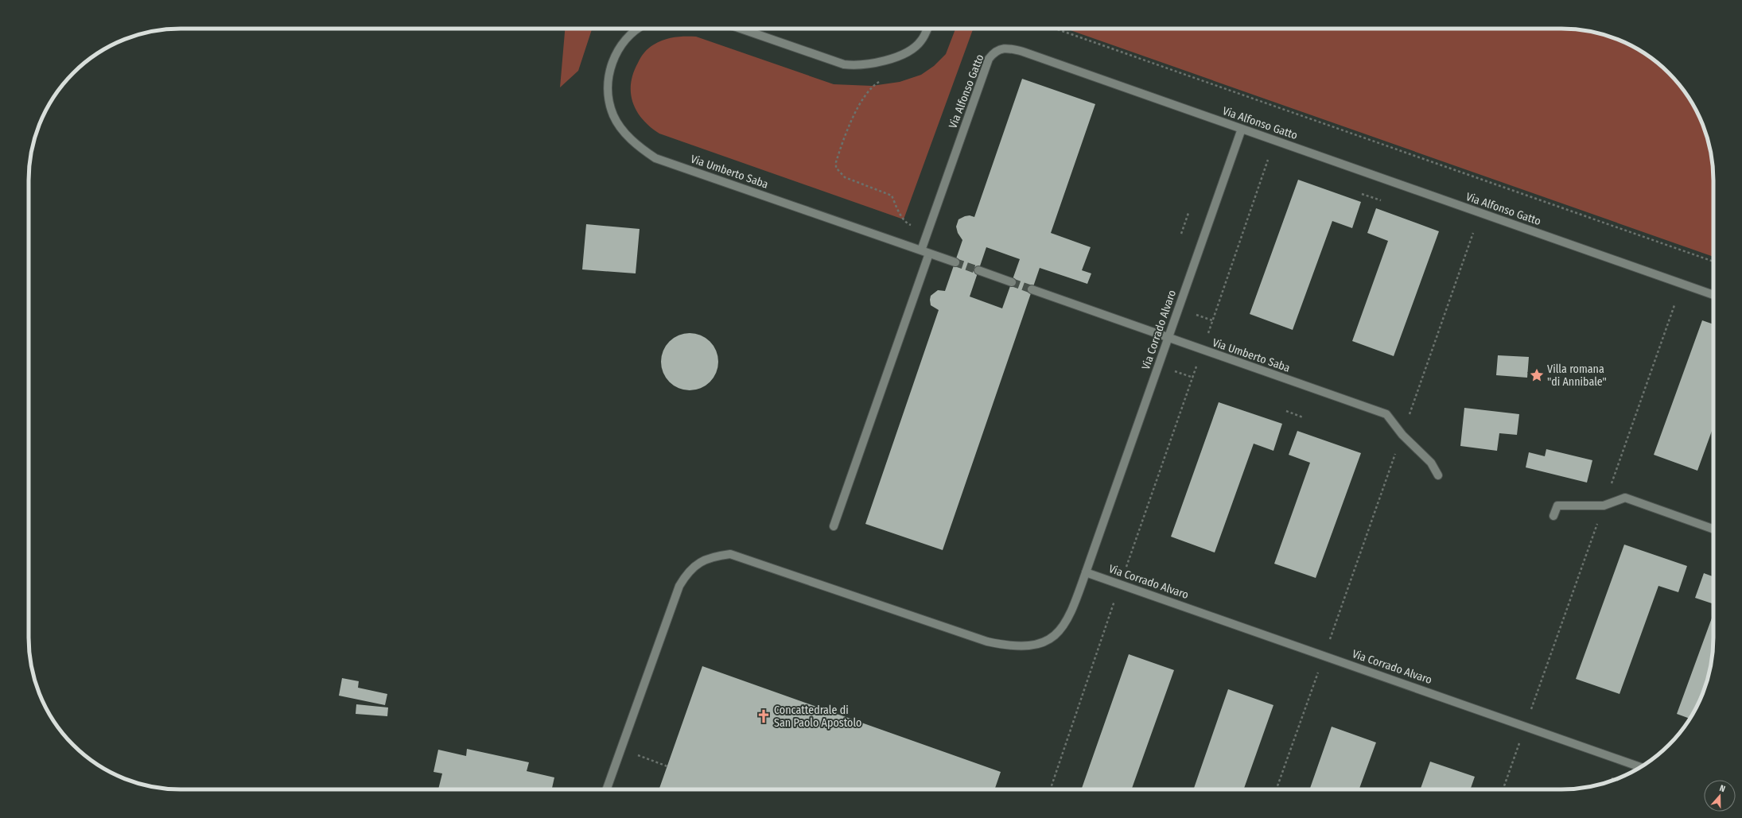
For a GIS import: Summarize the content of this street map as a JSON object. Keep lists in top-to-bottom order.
{
  "streets": {
    "street": ["Via Alfonso Gatto", "Via Umberto Saba", "Via Corrado Alvaro"]
  },
  "crossings": [
    ["Via Alfonso Gatto", "Via Umberto Saba"],
    ["Via Alfonso Gatto", "Via Corrado Alvaro"],
    ["Via Umberto Saba", "Via Corrado Alvaro"]
  ],
  "places": {
    "place": ["Villa romana \"di Annibale\""],
    "church": ["Concattedrale di San Paolo Apostolo"]
  },
  "north": "top"
}
